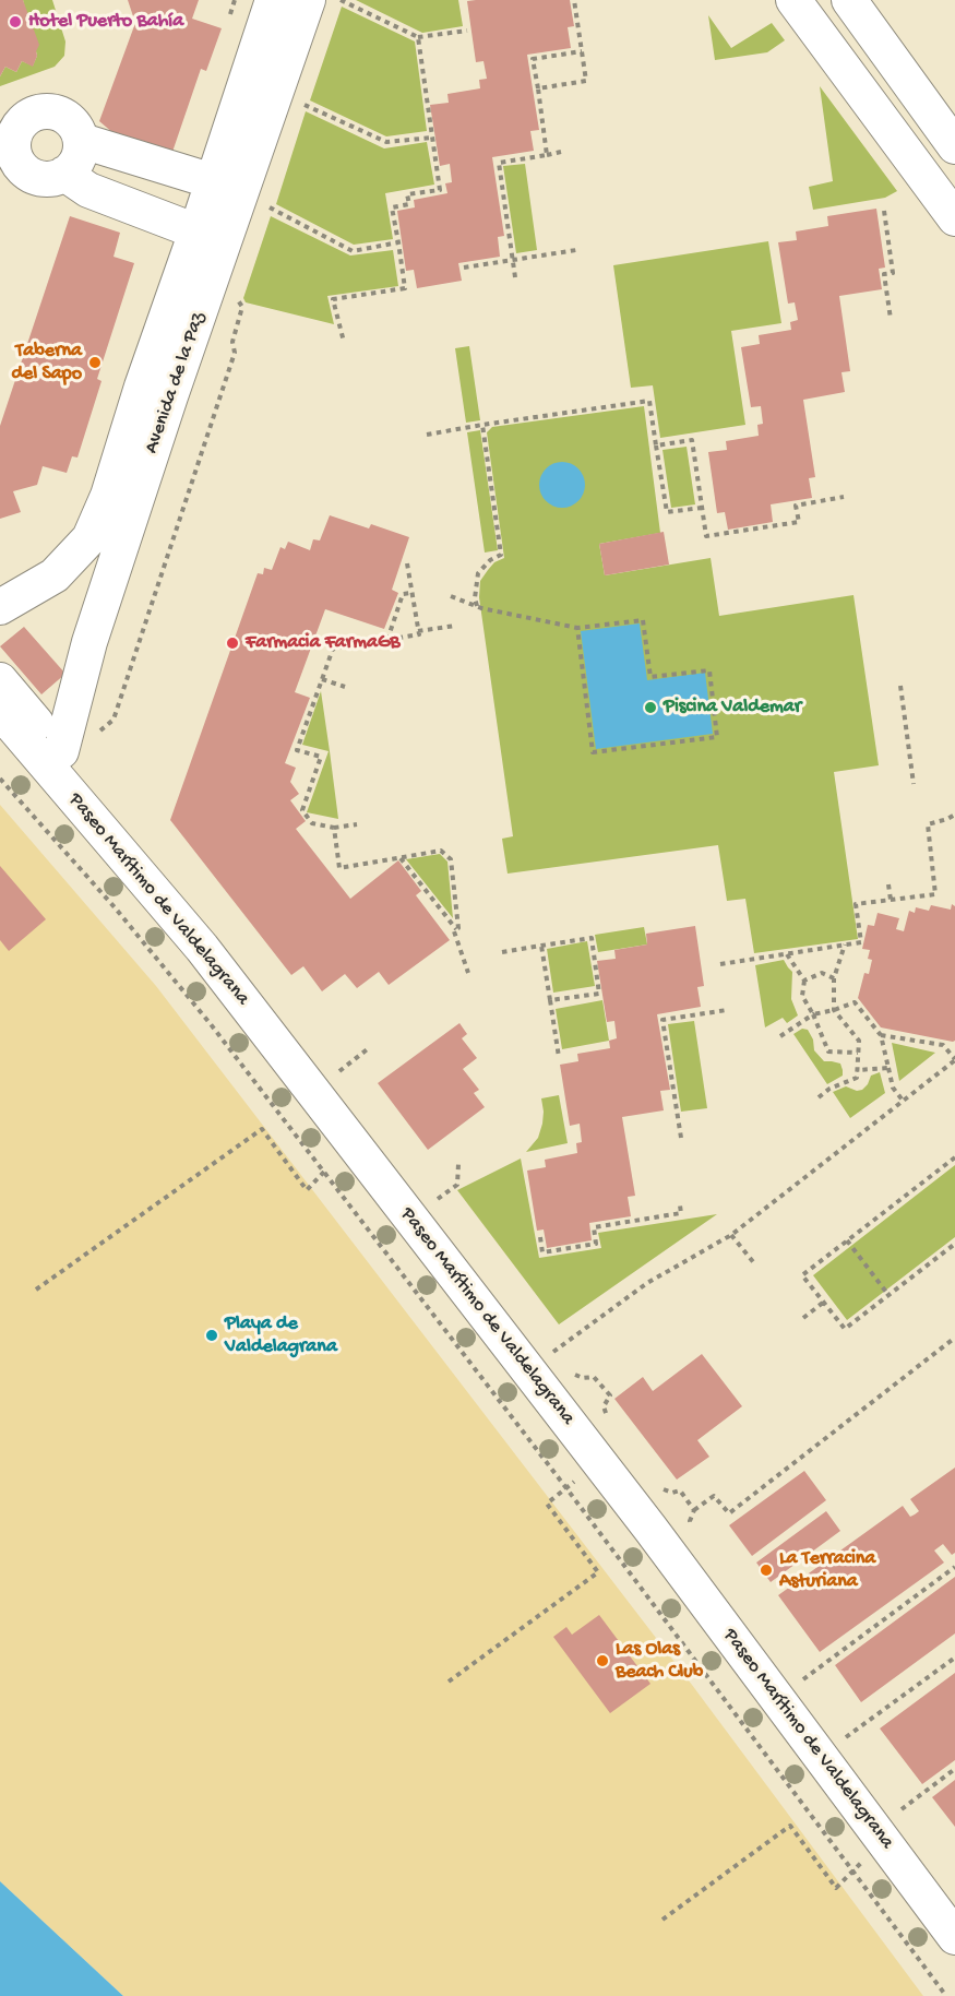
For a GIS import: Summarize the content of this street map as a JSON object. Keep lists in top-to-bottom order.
{
  "streets": {
    "street": ["Avenida de la Paz", "Paseo Marítimo de Valdelagrana"]
  },
  "crossings": [
    ["Avenida de la Paz", "Paseo Marítimo de Valdelagrana"]
  ],
  "places": [
    "Hotel Puerto Bahía",
    "Taberna del Sapo",
    "Farmacia FarmaGB",
    "Piscina Valdemar",
    "Playa de Valdelagrana",
    "La Terracina Asturiana",
    "Las Olas Beach Club"
  ]
}
